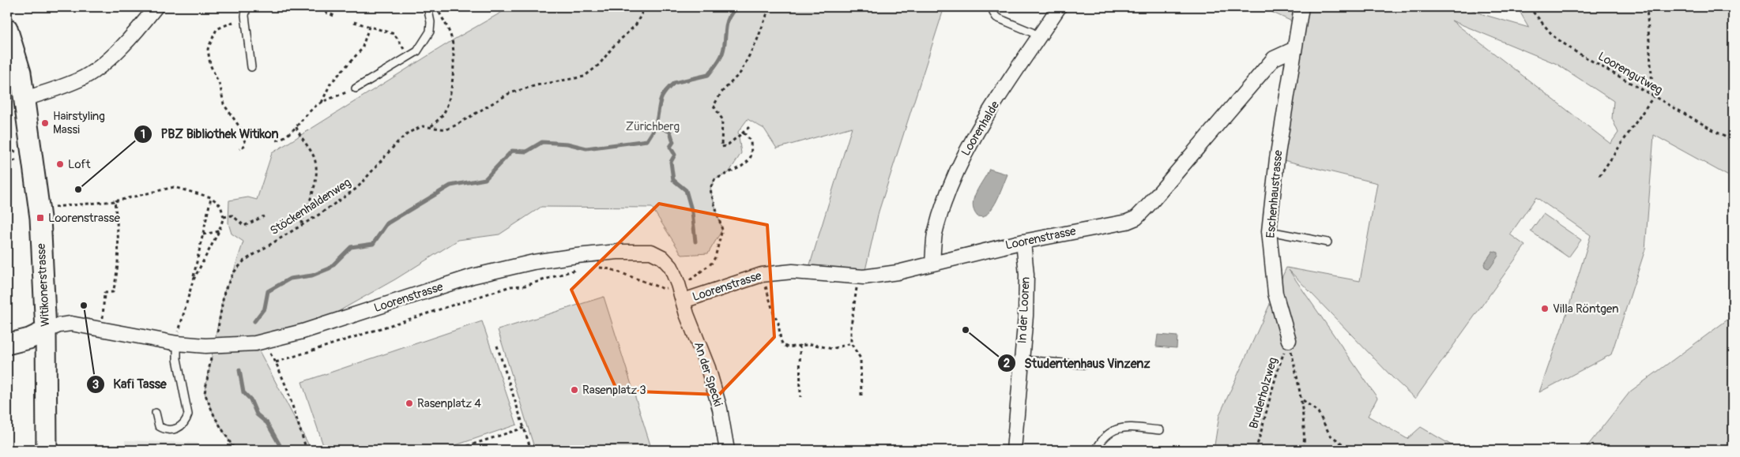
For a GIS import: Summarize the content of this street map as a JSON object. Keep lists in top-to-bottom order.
{
  "streets": {
    "main road": ["Loorenstrasse", "Witikonerstrasse"],
    "street": [
      "Loorenhalde",
      "Eschenhaustrasse",
      "In der Looren",
      "An der Specki"
    ],
    "path": ["Loorengutweg", "Stöckenhaldenweg", "Bruderholzweg"]
  },
  "crossings": [
    ["Loorenhalde", "Loorenstrasse"],
    ["Eschenhaustrasse", "Loorenstrasse"],
    ["Eschenhaustrasse", "Bruderholzweg"],
    ["Stöckenhaldenweg", "Loorenstrasse"],
    ["Loorenstrasse", "Witikonerstrasse"],
    ["Loorenstrasse", "In der Looren"],
    ["Loorenstrasse", "An der Specki"]
  ],
  "parks": ["Zürichberg"],
  "places": {
    "other": [
      "Hairstyling Massi",
      "Loft",
      "PBZ Bibliothek Witikon",
      "Kafi Tasse",
      "Villa Röntgen",
      "Studentenhaus Vinzenz",
      "Rasenplatz 3",
      "Rasenplatz 4"
    ],
    "transit": ["Loorenstrasse"]
  }
}
